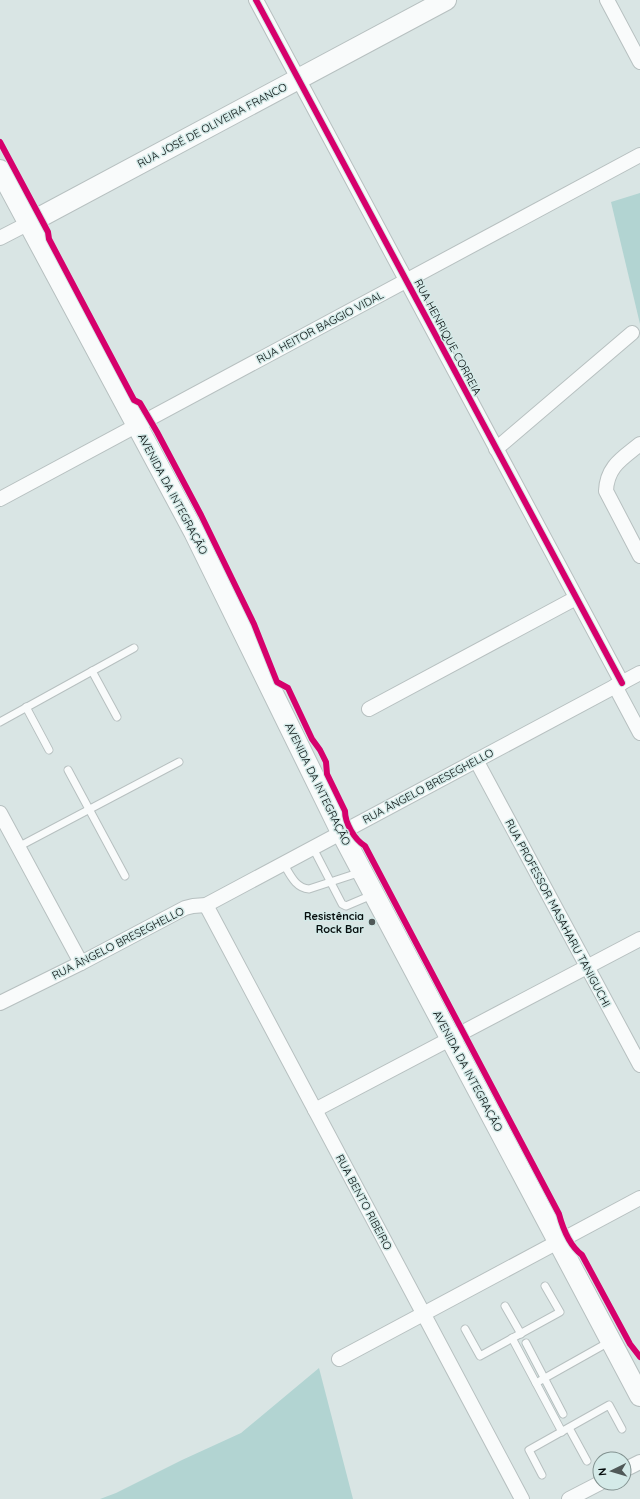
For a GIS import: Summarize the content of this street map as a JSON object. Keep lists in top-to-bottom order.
{
  "streets": {
    "main road": ["RUA JOSÉ DE OLIVEIRA FRANCO", "AVENIDA DA INTEGRAÇÃO"],
    "street": [
      "RUA HEITOR BAGGIO VIDAL",
      "RUA HENRIQUE CORREIA",
      "RUA ÂNGELO BRESEGHELLO",
      "RUA PROFESSOR MASAHARU TANIGUCHI",
      "RUA BENTO RIBEIRO"
    ]
  },
  "crossings": [
    ["RUA JOSÉ DE OLIVEIRA FRANCO", "RUA HENRIQUE CORREIA"],
    ["RUA JOSÉ DE OLIVEIRA FRANCO", "AVENIDA DA INTEGRAÇÃO"],
    ["RUA HEITOR BAGGIO VIDAL", "RUA HENRIQUE CORREIA"],
    ["RUA HEITOR BAGGIO VIDAL", "AVENIDA DA INTEGRAÇÃO"],
    ["RUA HENRIQUE CORREIA", "RUA ÂNGELO BRESEGHELLO"],
    ["AVENIDA DA INTEGRAÇÃO", "RUA ÂNGELO BRESEGHELLO"],
    ["RUA ÂNGELO BRESEGHELLO", "RUA PROFESSOR MASAHARU TANIGUCHI"],
    ["RUA ÂNGELO BRESEGHELLO", "RUA BENTO RIBEIRO"]
  ],
  "places": ["Resistência Rock Bar"],
  "north": "left"
}
